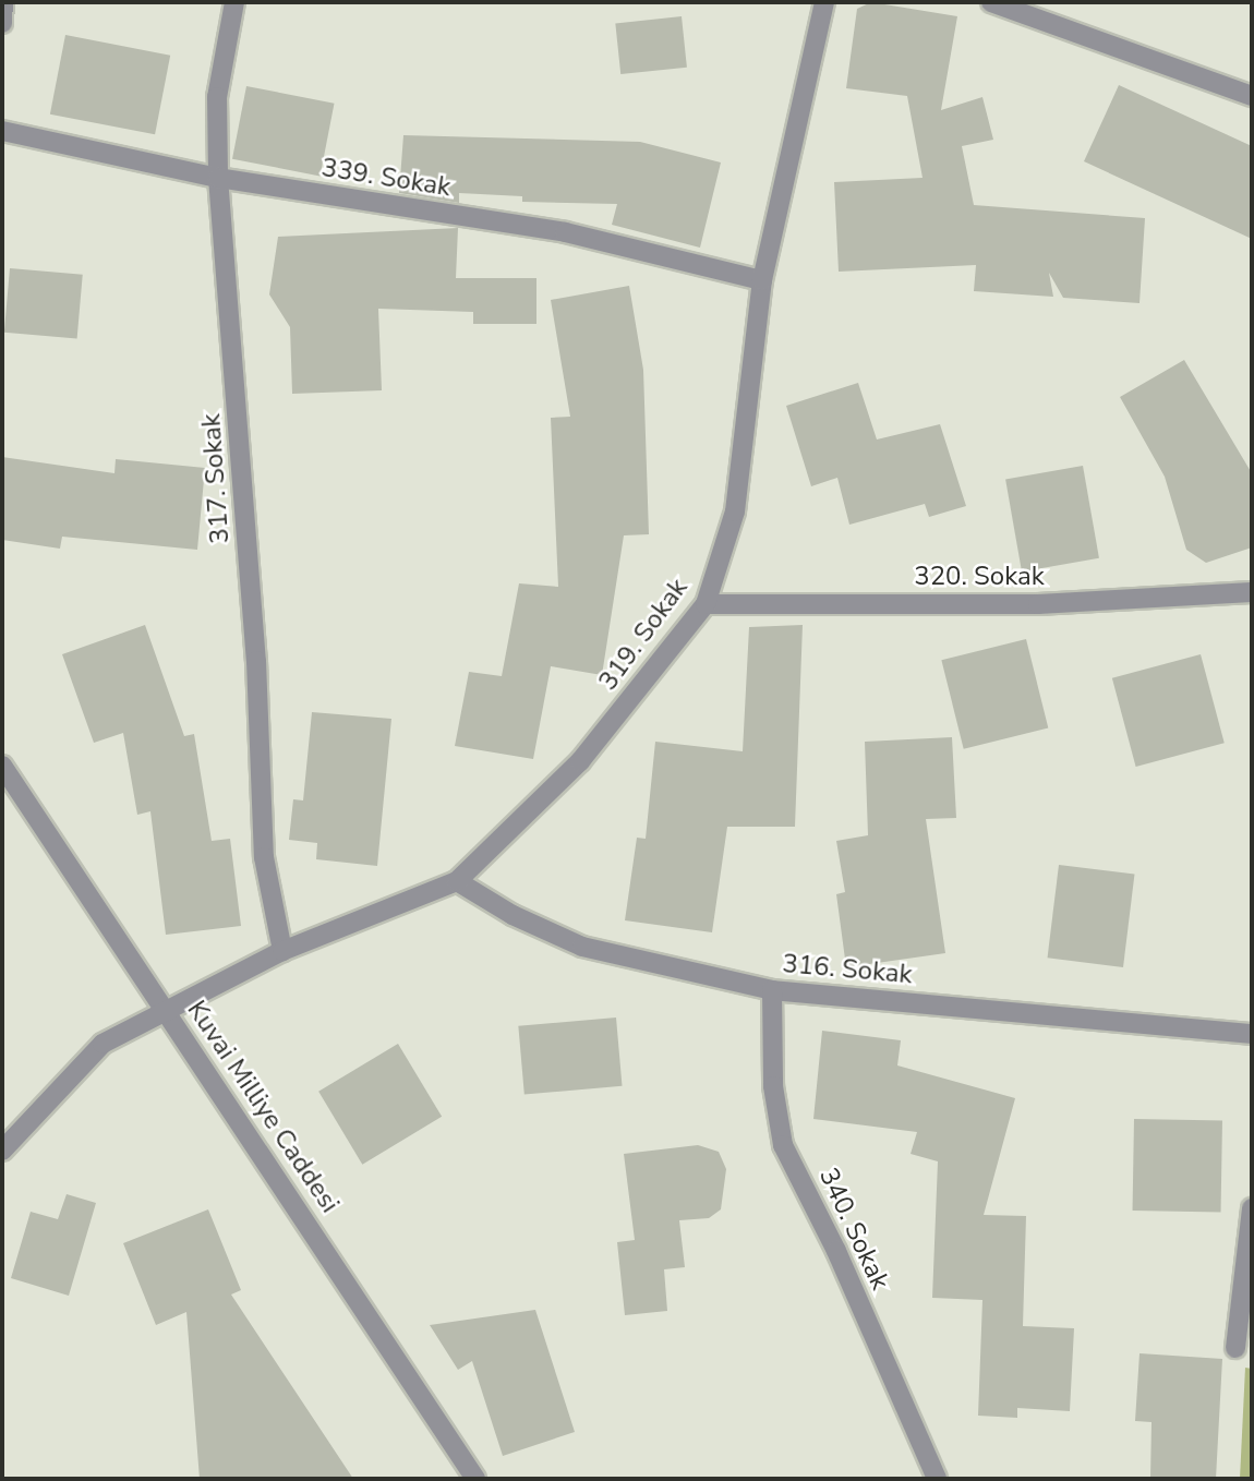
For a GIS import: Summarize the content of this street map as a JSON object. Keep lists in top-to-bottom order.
{
  "streets": {
    "street": [
      "339. Sokak",
      "317. Sokak",
      "320. Sokak",
      "319. Sokak",
      "316. Sokak",
      "Kuvai Milliye Caddesi",
      "340. Sokak"
    ]
  },
  "crossings": [
    ["339. Sokak", "317. Sokak"],
    ["339. Sokak", "319. Sokak"],
    ["317. Sokak", "319. Sokak"],
    ["320. Sokak", "319. Sokak"],
    ["319. Sokak", "316. Sokak"],
    ["319. Sokak", "Kuvai Milliye Caddesi"],
    ["316. Sokak", "340. Sokak"]
  ]
}
